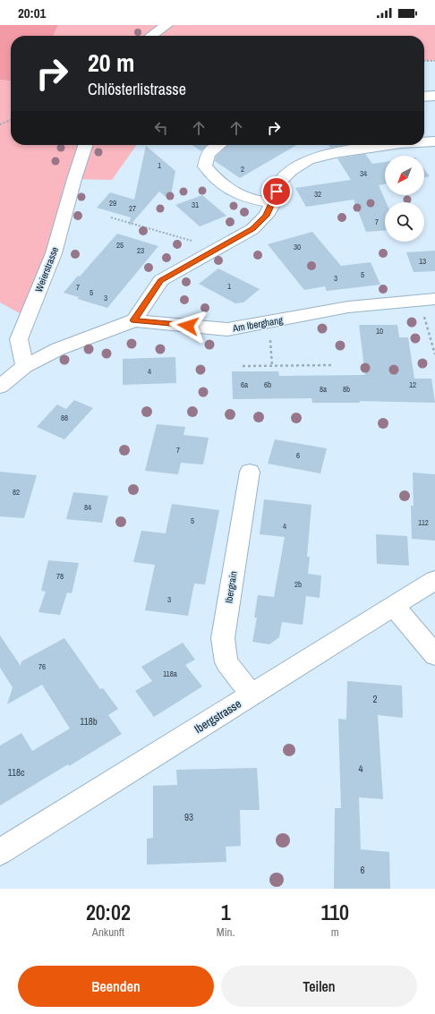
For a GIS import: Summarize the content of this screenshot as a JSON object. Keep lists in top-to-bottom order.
{
  "streets": {
    "street": [
      "Weierstrasse",
      "Am Iberghang",
      "Ibergrain",
      "Ibergstrasse"
    ]
  },
  "crossings": [
    ["Weierstrasse", "Am Iberghang"],
    ["Ibergrain", "Ibergstrasse"]
  ],
  "house_numbers": [
    "1",
    "2",
    "34",
    "32",
    "29",
    "31",
    "27",
    "7",
    "25",
    "30",
    "23",
    "13",
    "5",
    "3",
    "1",
    "7",
    "5",
    "3",
    "10",
    "4",
    "6a",
    "6b",
    "12",
    "8a",
    "8b",
    "88",
    "7",
    "6",
    "82",
    "84",
    "5",
    "112",
    "4",
    "78",
    "2b",
    "3",
    "76",
    "118a",
    "2",
    "118b",
    "4",
    "118c",
    "93",
    "6"
  ],
  "north": "bottom left",
  "page": {
    "status": "20:01",
    "turn": ["20 m", "Chlösterlistrasse"],
    "eta": [
      "20:02",
      "Ankunft",
      "1",
      "Min.",
      "110",
      "m"
    ],
    "buttons": ["Beenden", "Teilen"]
  }
}
